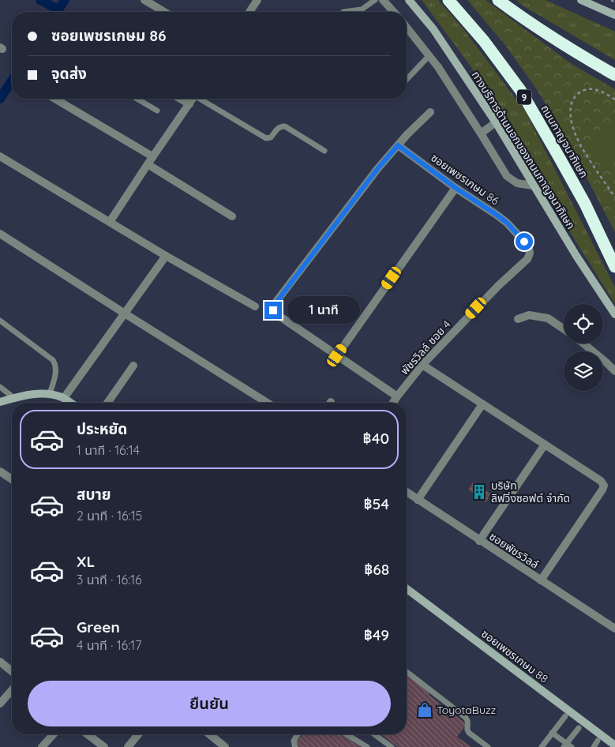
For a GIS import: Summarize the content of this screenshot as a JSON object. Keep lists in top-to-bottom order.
{
  "streets": {
    "highway": ["9", "ถนนกาญจนาภิเษก"],
    "main road": ["ทางบริการด้านนอกของถนนกาญจนาภิเษก", "ซอยเพชรเกษม 88"],
    "street": ["ซอยเพชรเกษม 86", "พัชรวิลล์ ซอย 4", "ซอยพัชรวิลล์"]
  },
  "crossings": [
    ["ซอยเพชรเกษม 86", "พัชรวิลล์ ซอย 4"]
  ],
  "places": {
    "building": ["บริษัท ลิฟวิ่งซอฟต์ จำกัด"],
    "shop": ["ToyotaBuzz"]
  },
  "page": {
    "banner": ["ซอยเพชรเกษม 86", "จุดส่ง"],
    "bubble": "1 นาที",
    "list": [
      {
        "name": "ประหยัด",
        "note": "1 นาที · 16:14",
        "value": "฿40"
      },
      {
        "name": "สบาย",
        "note": "2 นาที · 16:15",
        "value": "฿54"
      },
      {
        "name": "XL",
        "note": "3 นาที · 16:16",
        "value": "฿68"
      },
      {
        "name": "Green",
        "note": "4 นาที · 16:17",
        "value": "฿49"
      }
    ],
    "buttons": "ยืนยัน"
  }
}
